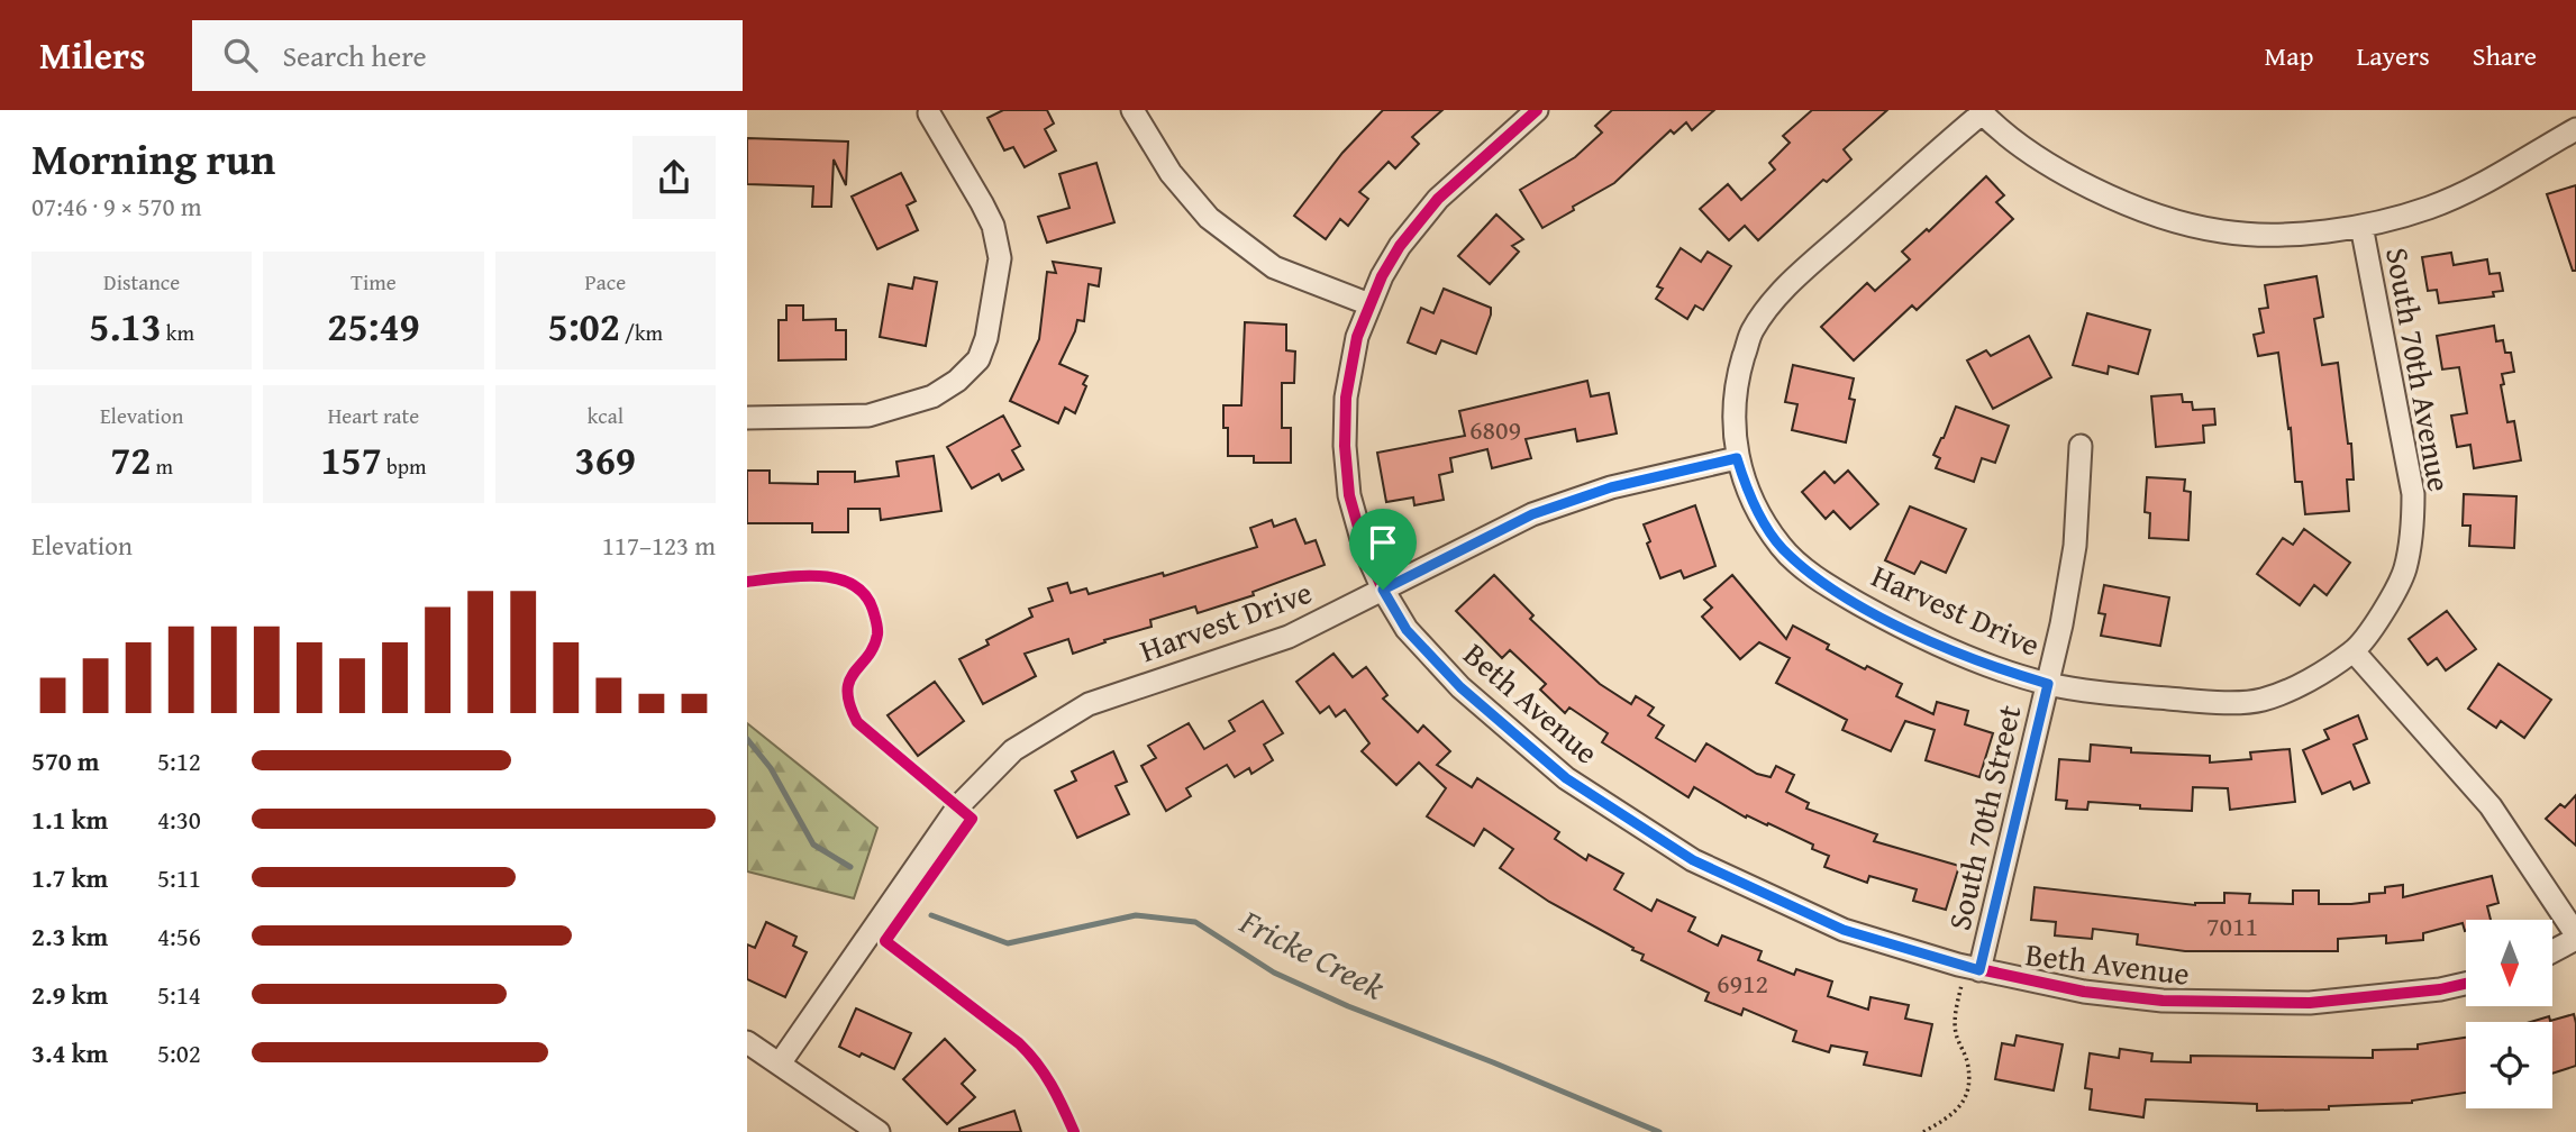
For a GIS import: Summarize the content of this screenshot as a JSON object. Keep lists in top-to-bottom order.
{
  "streets": {
    "street": [
      "South 70th Avenue",
      "Harvest Drive",
      "Beth Avenue",
      "South 70th Street"
    ]
  },
  "crossings": [
    ["South 70th Avenue", "Harvest Drive"],
    ["Harvest Drive", "Beth Avenue"],
    ["Harvest Drive", "South 70th Street"],
    ["Beth Avenue", "South 70th Street"]
  ],
  "water": ["Fricke Creek"],
  "house_numbers": ["6809", "7011", "6912"],
  "north": "bottom",
  "page": {
    "header": "Milers",
    "search": "Search here",
    "nav": ["Map", "Layers", "Share"],
    "heading": ["Morning run", "07:46 · 9 × 570 m"],
    "stats": [
      ["Distance", "5.13 km"],
      ["Time", "25:49"],
      ["Pace", "5:02 /km"],
      ["Elevation", "72 m"],
      ["Heart rate", "157 bpm"],
      ["kcal", "369"]
    ],
    "chart": ["Elevation", "117–123 m"],
    "list": [
      {
        "name": "570 m",
        "note": "5:12"
      },
      {
        "name": "1.1 km",
        "note": "4:30"
      },
      {
        "name": "1.7 km",
        "note": "5:11"
      },
      {
        "name": "2.3 km",
        "note": "4:56"
      },
      {
        "name": "2.9 km",
        "note": "5:14"
      },
      {
        "name": "3.4 km",
        "note": "5:02"
      }
    ]
  }
}
